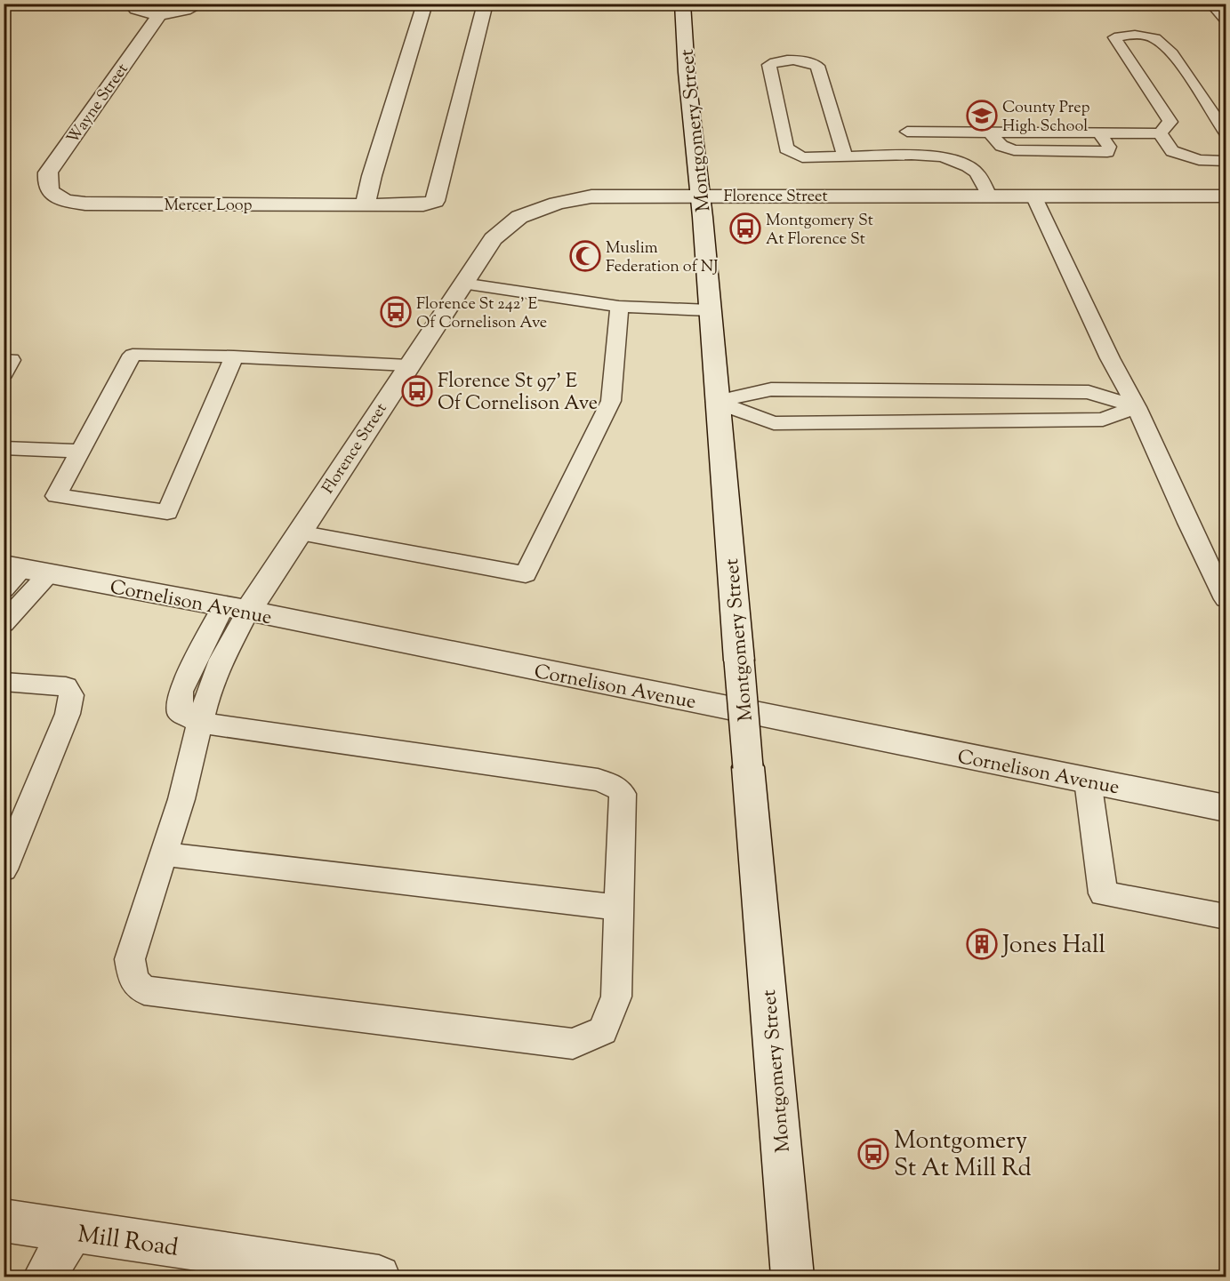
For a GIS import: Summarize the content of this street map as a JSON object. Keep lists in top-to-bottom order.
{
  "streets": {
    "street": [
      "Wayne Street",
      "Montgomery Street",
      "Florence Street",
      "Mercer Loop",
      "Cornelison Avenue",
      "Mill Road"
    ]
  },
  "crossings": [
    ["Wayne Street", "Mercer Loop"],
    ["Montgomery Street", "Florence Street"],
    ["Florence Street", "Cornelison Avenue"]
  ],
  "places": {
    "school or university": ["County Prep High School"],
    "bus stop": [
      "Montgomery St At Florence St",
      "Florence St 242' E Of Cornelison Ave",
      "Florence St 97' E Of Cornelison Ave",
      "Montgomery St At Mill Rd"
    ],
    "mosque": ["Muslim Federation of NJ"],
    "building": ["Jones Hall"]
  }
}
